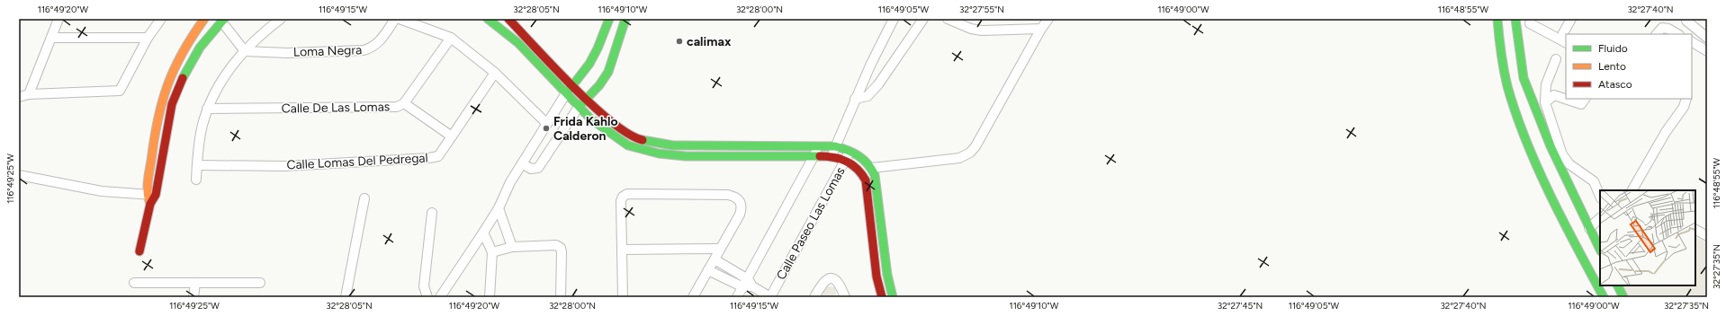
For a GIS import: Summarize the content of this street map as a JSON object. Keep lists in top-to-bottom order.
{
  "streets": {
    "street": [
      "Loma Negra",
      "Calle De Las Lomas",
      "Calle Lomas Del Pedregal",
      "Calle Paseo Las Lomas"
    ]
  },
  "places": ["calimax", "Frida Kahlo Calderon"],
  "legend": ["Fluido", "Lento", "Atasco"],
  "coordinates": [
    "116°49'20\"W",
    "116°49'15\"W",
    "32°28'05\"N",
    "116°49'10\"W",
    "32°28'00\"N",
    "116°49'05\"W",
    "32°27'55\"N",
    "116°49'00\"W",
    "116°48'55\"W",
    "32°27'40\"N",
    "116°49'25\"W",
    "32°27'35\"N",
    "32°27'45\"N"
  ]
}
